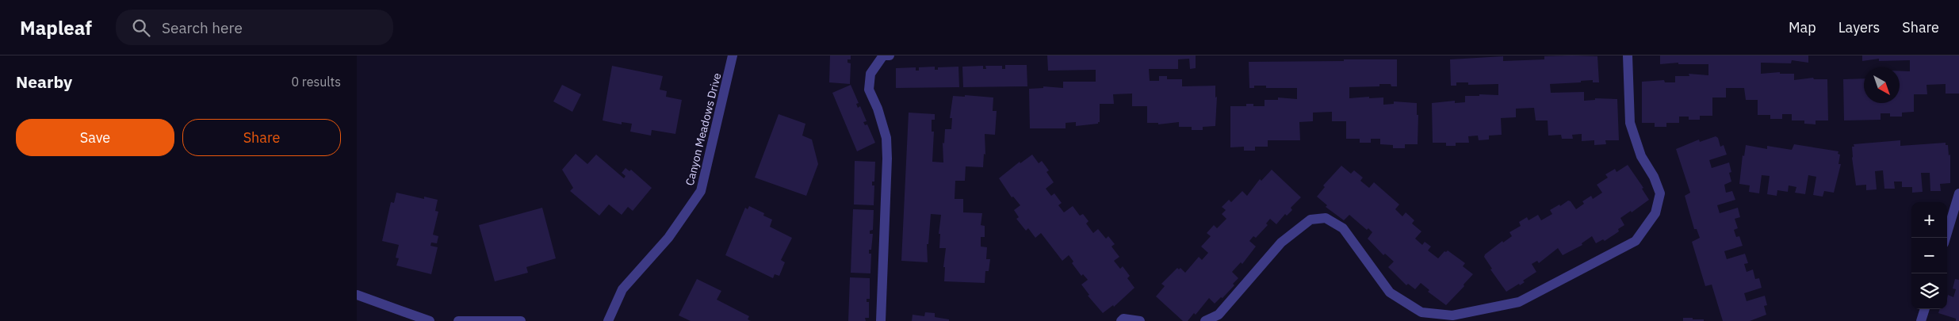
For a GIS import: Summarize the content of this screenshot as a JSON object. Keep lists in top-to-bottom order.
{
  "streets": {
    "street": ["Canyon Meadows Drive"]
  },
  "north": "bottom right",
  "page": {
    "header": "Mapleaf",
    "search": "Search here",
    "nav": ["Map", "Layers", "Share"],
    "heading": ["Nearby", "0 results"],
    "buttons": ["Save", "Share"],
    "map_buttons": ["+", "−"]
  }
}
